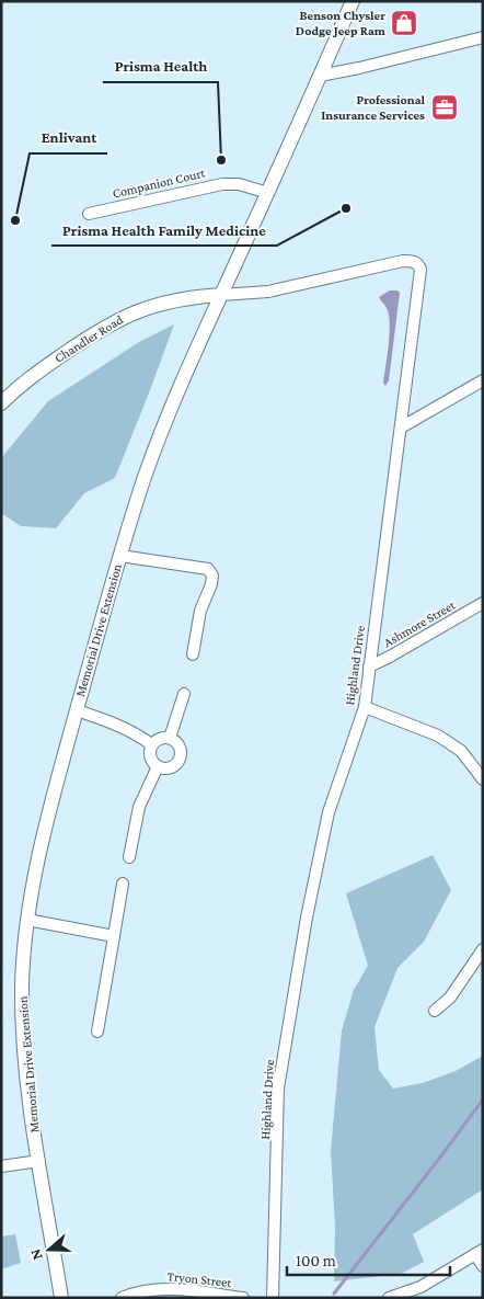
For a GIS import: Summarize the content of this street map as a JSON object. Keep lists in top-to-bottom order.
{
  "streets": {
    "street": [
      "Companion Court",
      "Chandler Road",
      "Ashmore Street",
      "Memorial Drive Extension",
      "Highland Drive",
      "Tryon Street"
    ]
  },
  "crossings": [
    ["Companion Court", "Memorial Drive Extension"],
    ["Chandler Road", "Memorial Drive Extension"],
    ["Chandler Road", "Highland Drive"],
    ["Ashmore Street", "Highland Drive"],
    ["Memorial Drive Extension", "Highland Drive"]
  ],
  "places": {
    "shop": ["Benson Chysler Dodge Jeep Ram"],
    "office": ["Professional Insurance Services"],
    "other": ["Prisma Health", "Prisma Health Family Medicine", "Enlivant"]
  },
  "scale_bar": "100 m",
  "north": "left"
}
